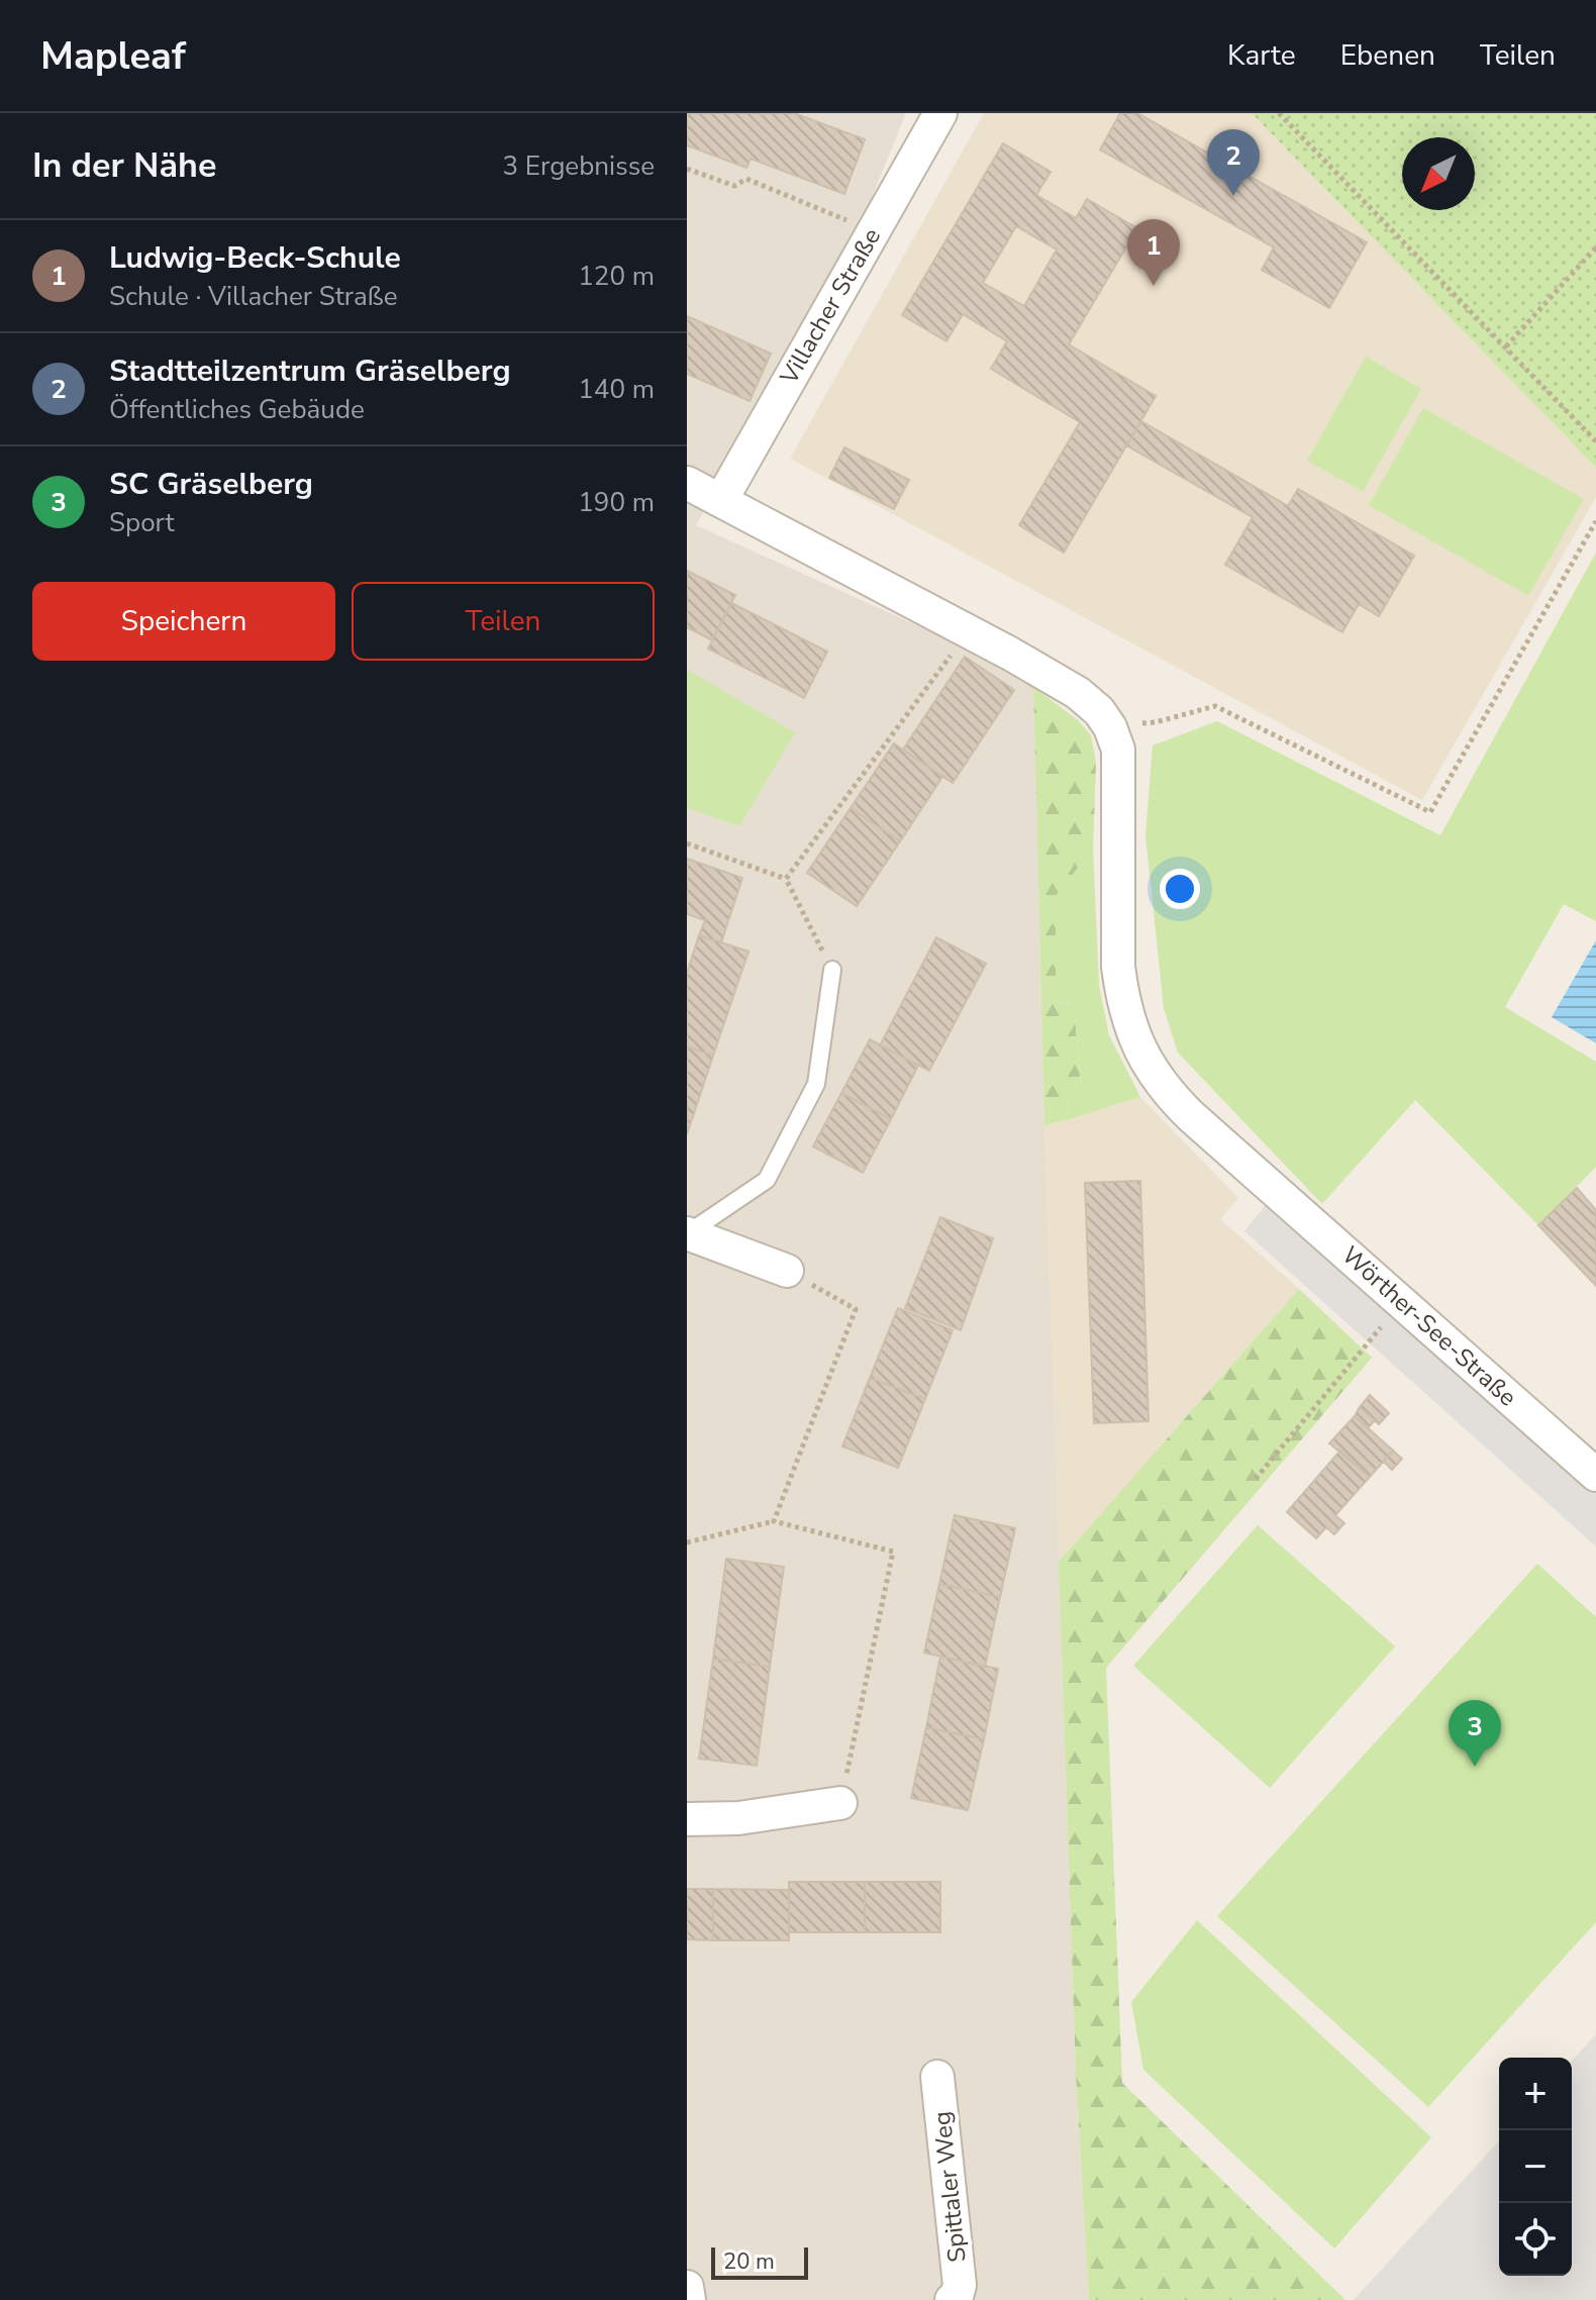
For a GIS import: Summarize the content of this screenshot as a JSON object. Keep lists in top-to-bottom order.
{
  "streets": {
    "street": ["Villacher Straße", "Wörther-See-Straße", "Spittaler Weg"]
  },
  "scale_bar": "20 m",
  "north": "bottom left",
  "page": {
    "header": "Mapleaf",
    "nav": ["Karte", "Ebenen", "Teilen"],
    "heading": ["In der Nähe", "3 Ergebnisse"],
    "pins": ["2", "1", "3"],
    "list": [
      {
        "mark": "1",
        "name": "Ludwig-Beck-Schule",
        "note": "Schule · Villacher Straße",
        "value": "120 m"
      },
      {
        "mark": "2",
        "name": "Stadtteilzentrum Gräselberg",
        "note": "Öffentliches Gebäude",
        "value": "140 m"
      },
      {
        "mark": "3",
        "name": "SC Gräselberg",
        "note": "Sport",
        "value": "190 m"
      }
    ],
    "buttons": ["Speichern", "Teilen"],
    "map_buttons": ["+", "−"],
    "scale": "20 m"
  }
}
